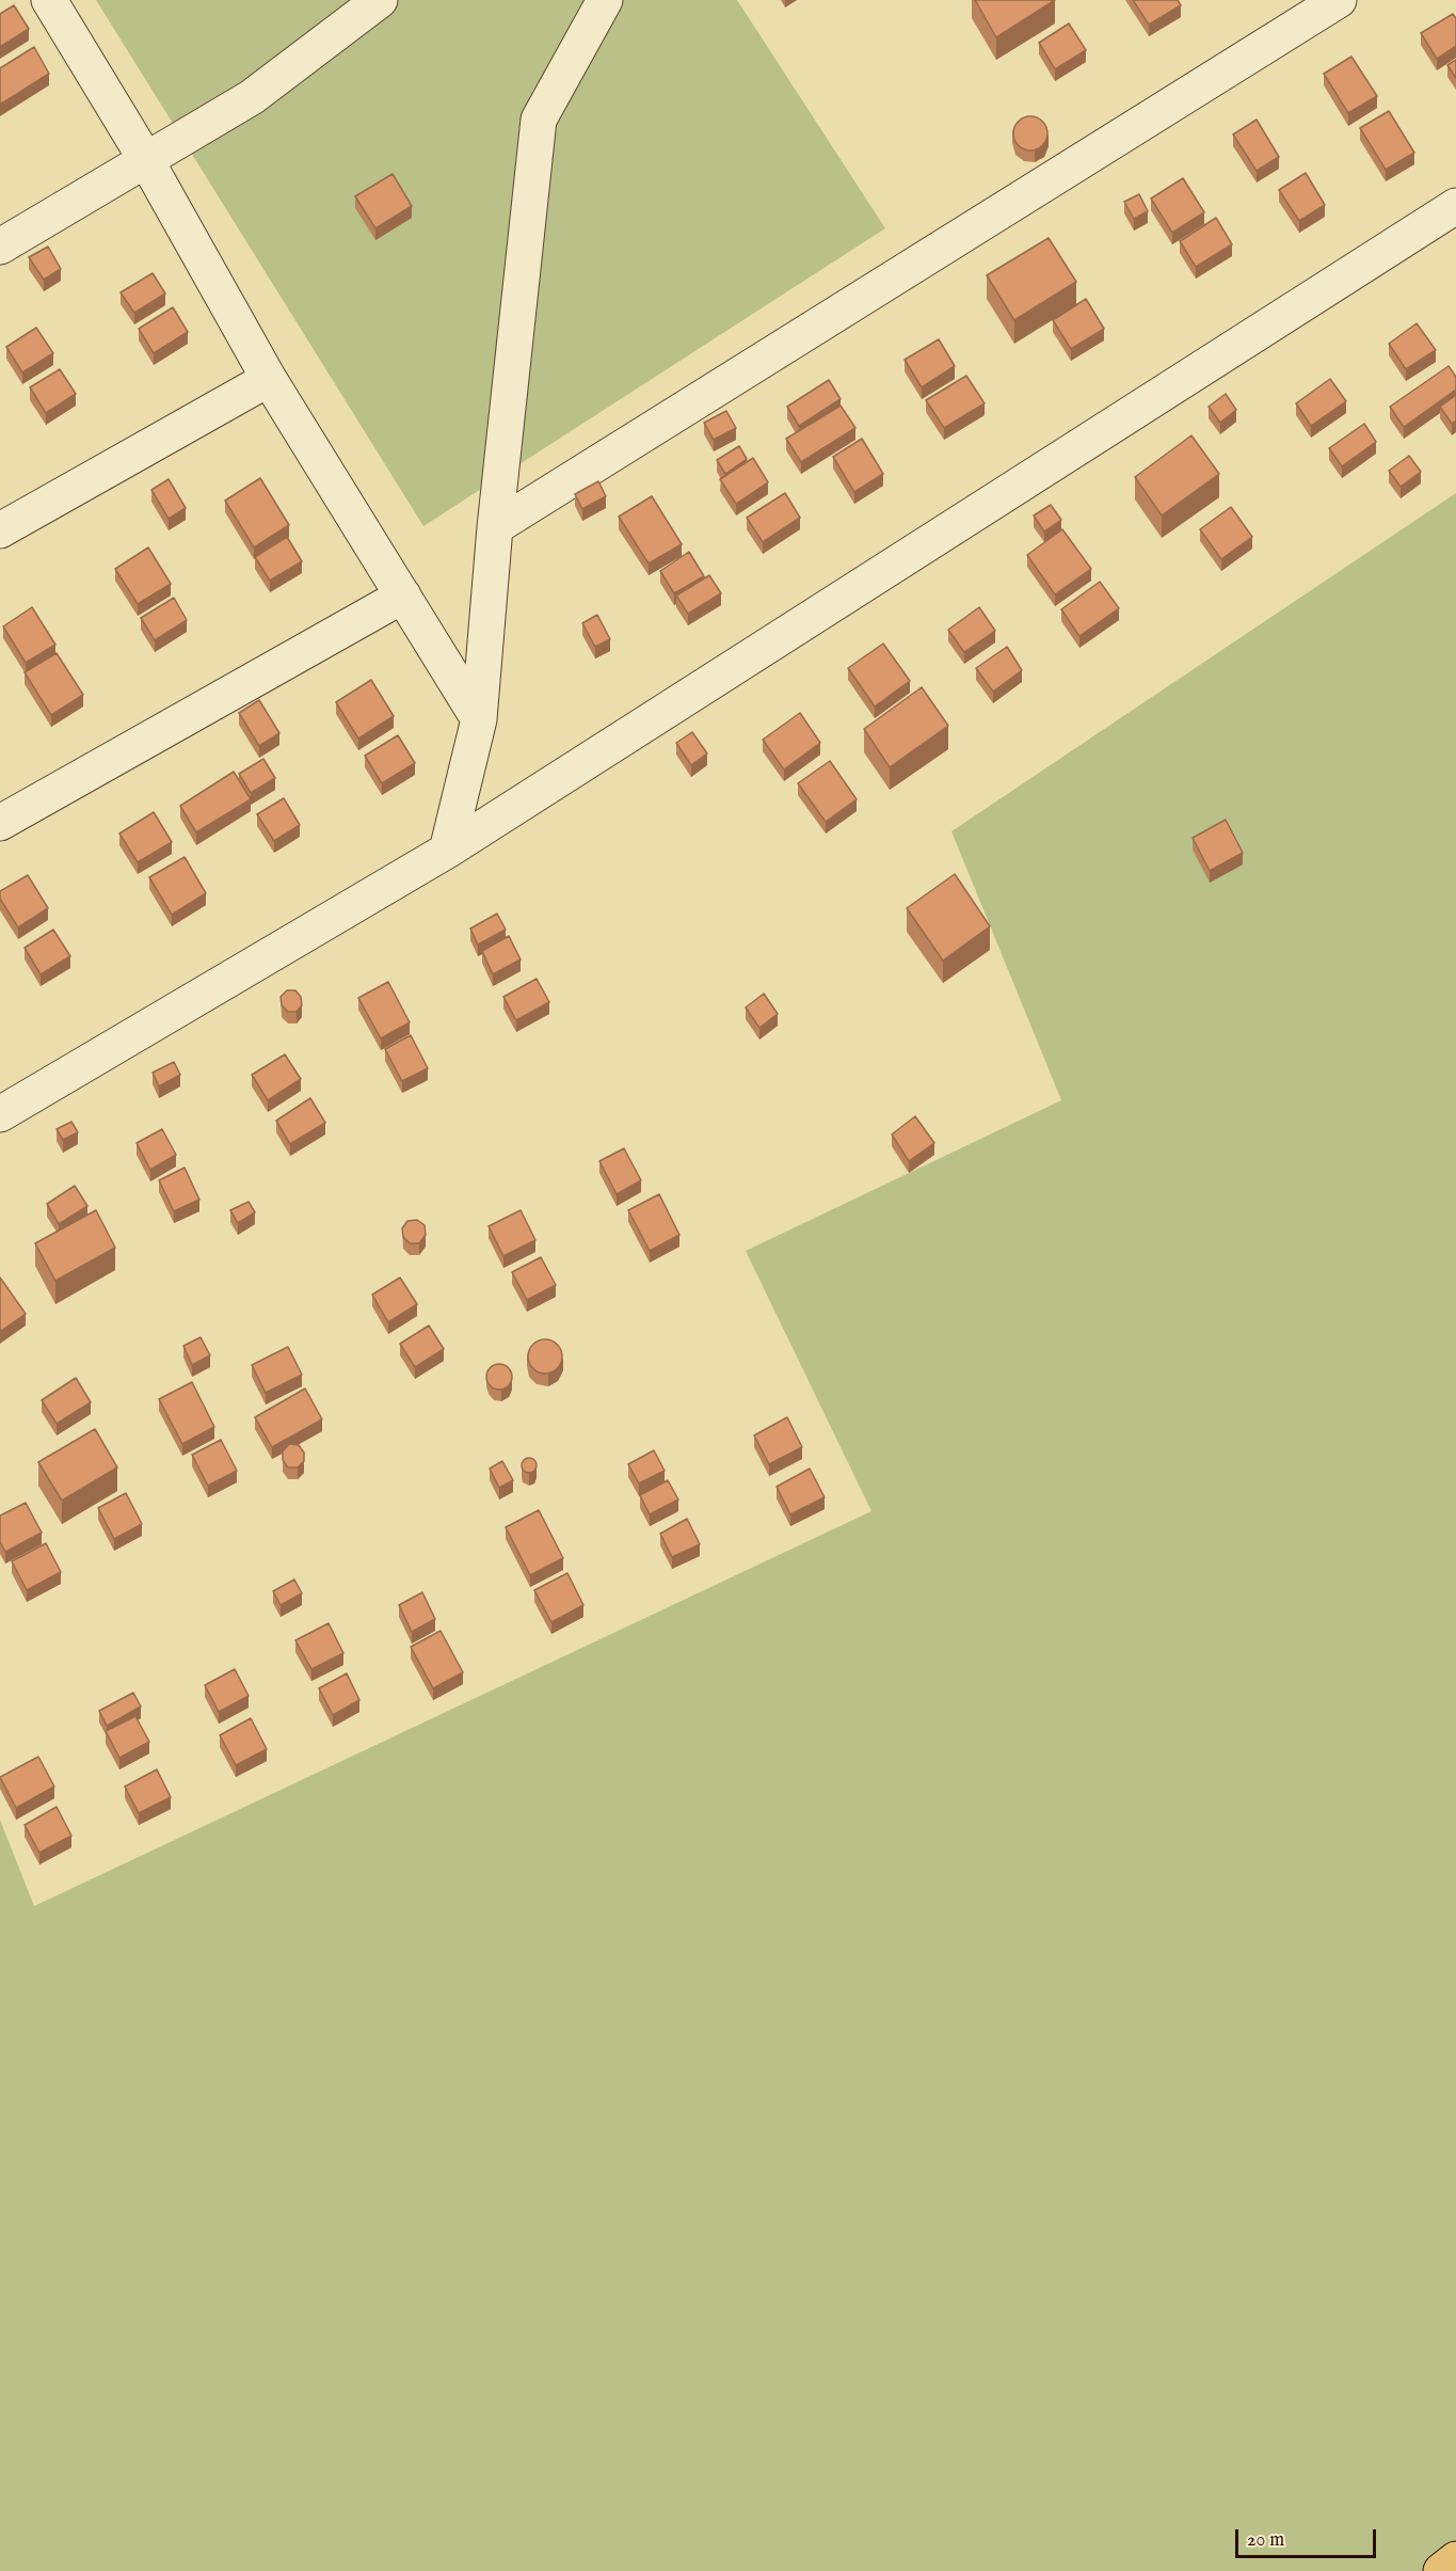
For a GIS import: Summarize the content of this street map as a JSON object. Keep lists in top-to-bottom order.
{
  "scale_bar": "20 m"
}
